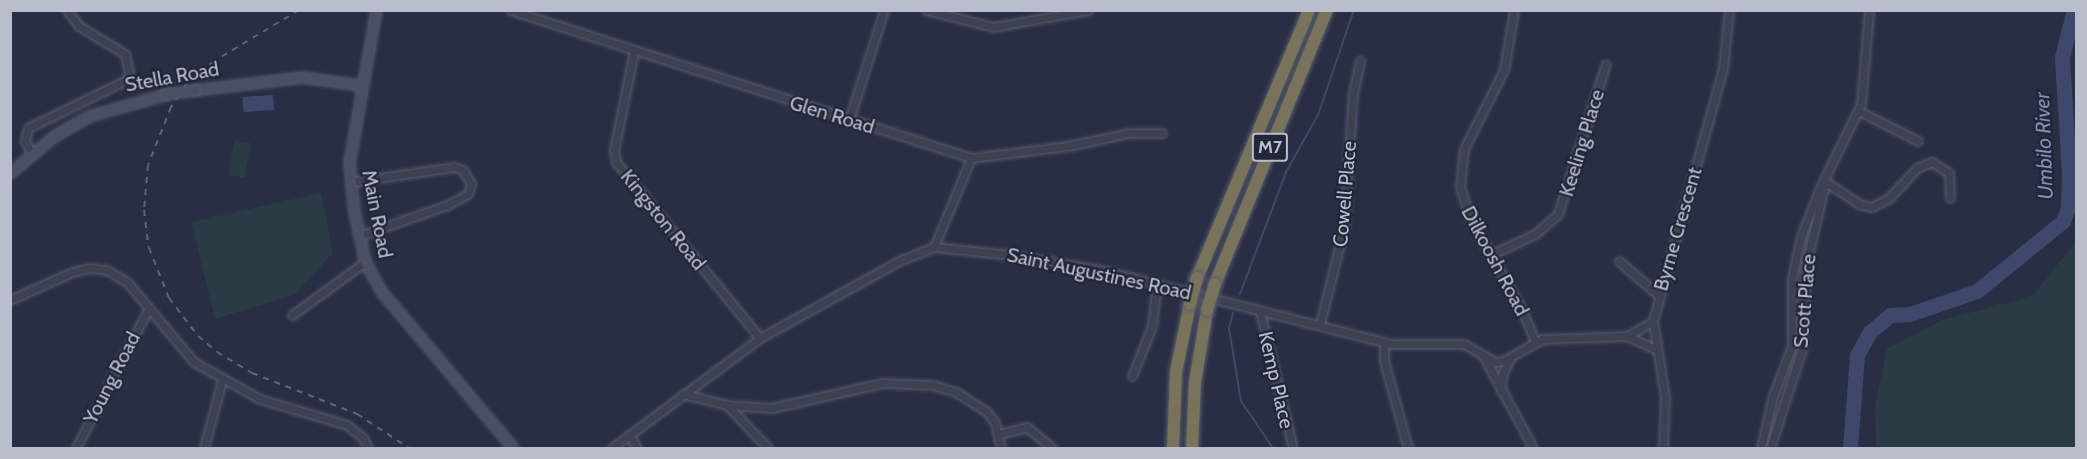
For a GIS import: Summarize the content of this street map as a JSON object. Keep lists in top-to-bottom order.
{
  "streets": {
    "highway": ["M7"],
    "main road": ["Stella Road", "Main Road"],
    "street": [
      "Glen Road",
      "Keeling Place",
      "Cowell Place",
      "Kingston Road",
      "Byrne Crescent",
      "Dilkoosh Road",
      "Saint Augustines Road",
      "Scott Place",
      "Young Road",
      "Kemp Place"
    ]
  },
  "crossings": [
    ["Stella Road", "Main Road"],
    ["Glen Road", "Kingston Road"],
    ["Keeling Place", "Dilkoosh Road"],
    ["Cowell Place", "Saint Augustines Road"],
    ["Kingston Road", "Saint Augustines Road"],
    ["Saint Augustines Road", "Kemp Place"]
  ],
  "water": ["Umbilo River"]
}
